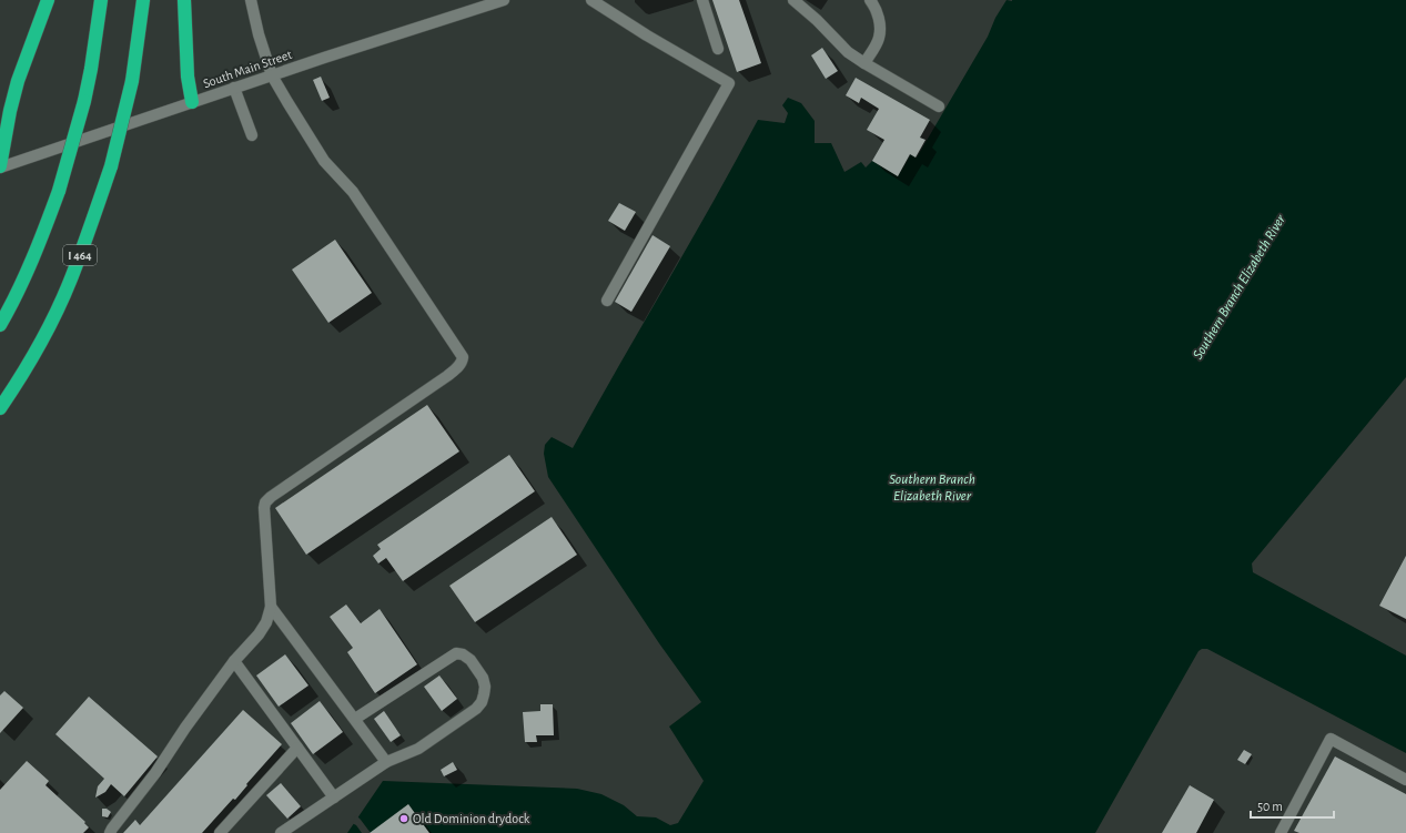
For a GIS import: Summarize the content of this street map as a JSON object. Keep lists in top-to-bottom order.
{
  "streets": {
    "highway": ["I 464"],
    "street": ["South Main Street"]
  },
  "water": ["Southern Branch Elizabeth River"],
  "places": ["Old Dominion drydock"],
  "scale_bar": "50 m"
}
